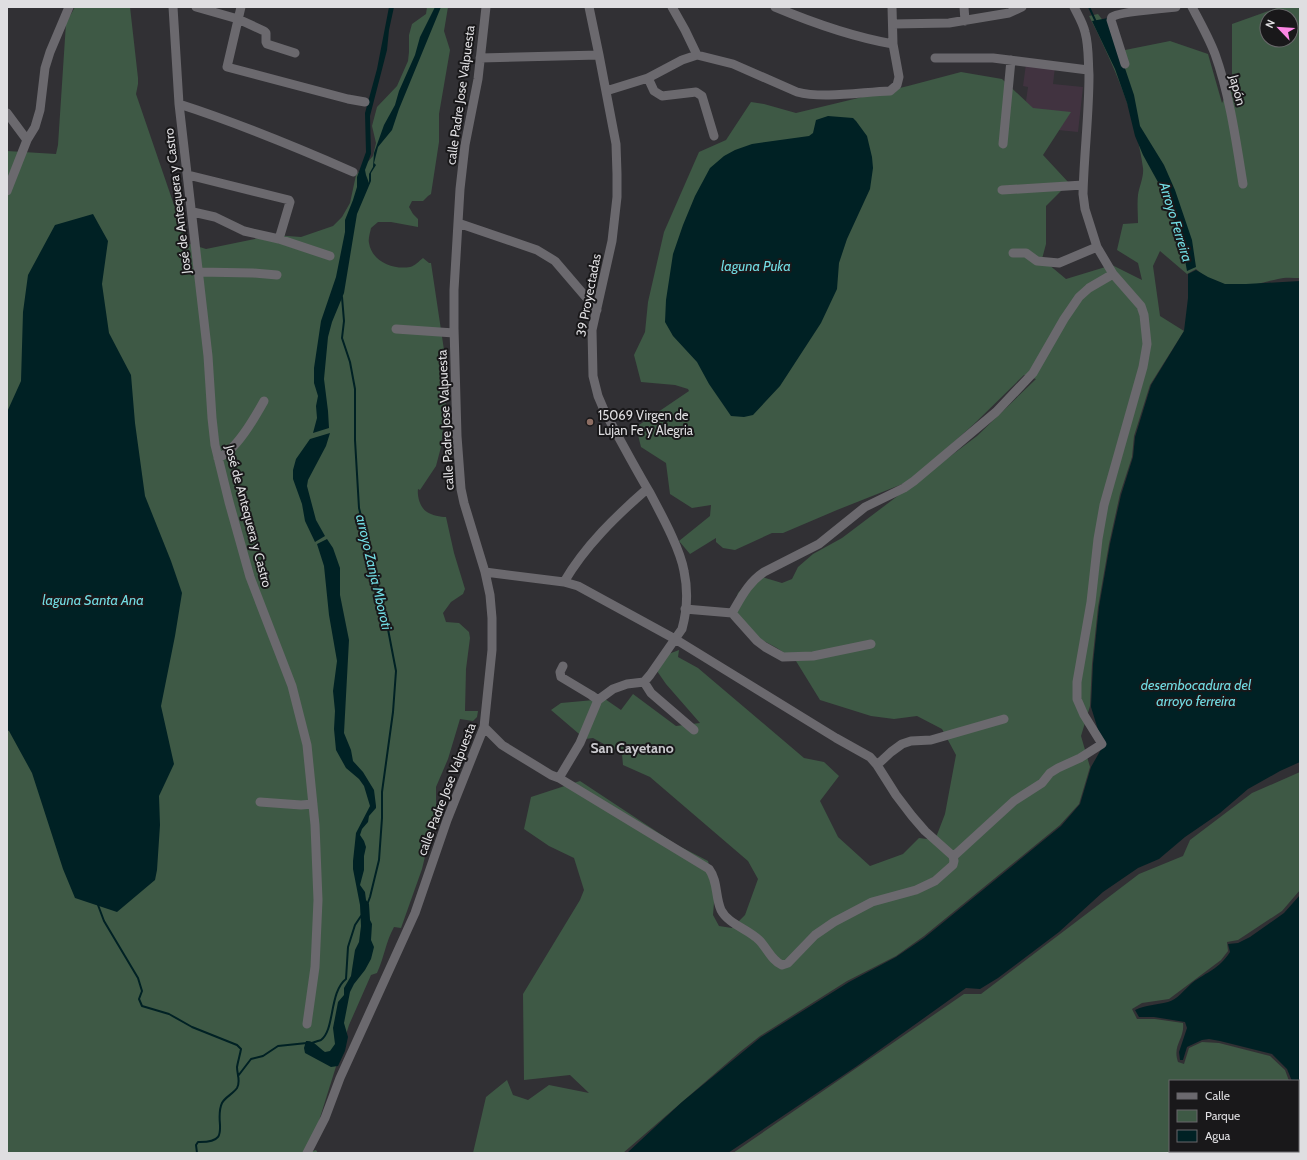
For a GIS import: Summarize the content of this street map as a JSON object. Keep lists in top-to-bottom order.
{
  "streets": {
    "street": [
      "Japón",
      "calle Padre Jose Valpuesta",
      "José de Antequera y Castro",
      "39 Proyectadas"
    ]
  },
  "districts": ["San Cayetano"],
  "water": [
    "Arroyo Ferreira",
    "laguna Puka",
    "arroyo Zanja Mboroti",
    "laguna Santa Ana",
    "desembocadura del arroyo ferreira"
  ],
  "places": ["15069 Virgen de Lujan Fe y Alegria"],
  "legend": ["Calle", "Parque", "Agua"],
  "north": "top left"
}
